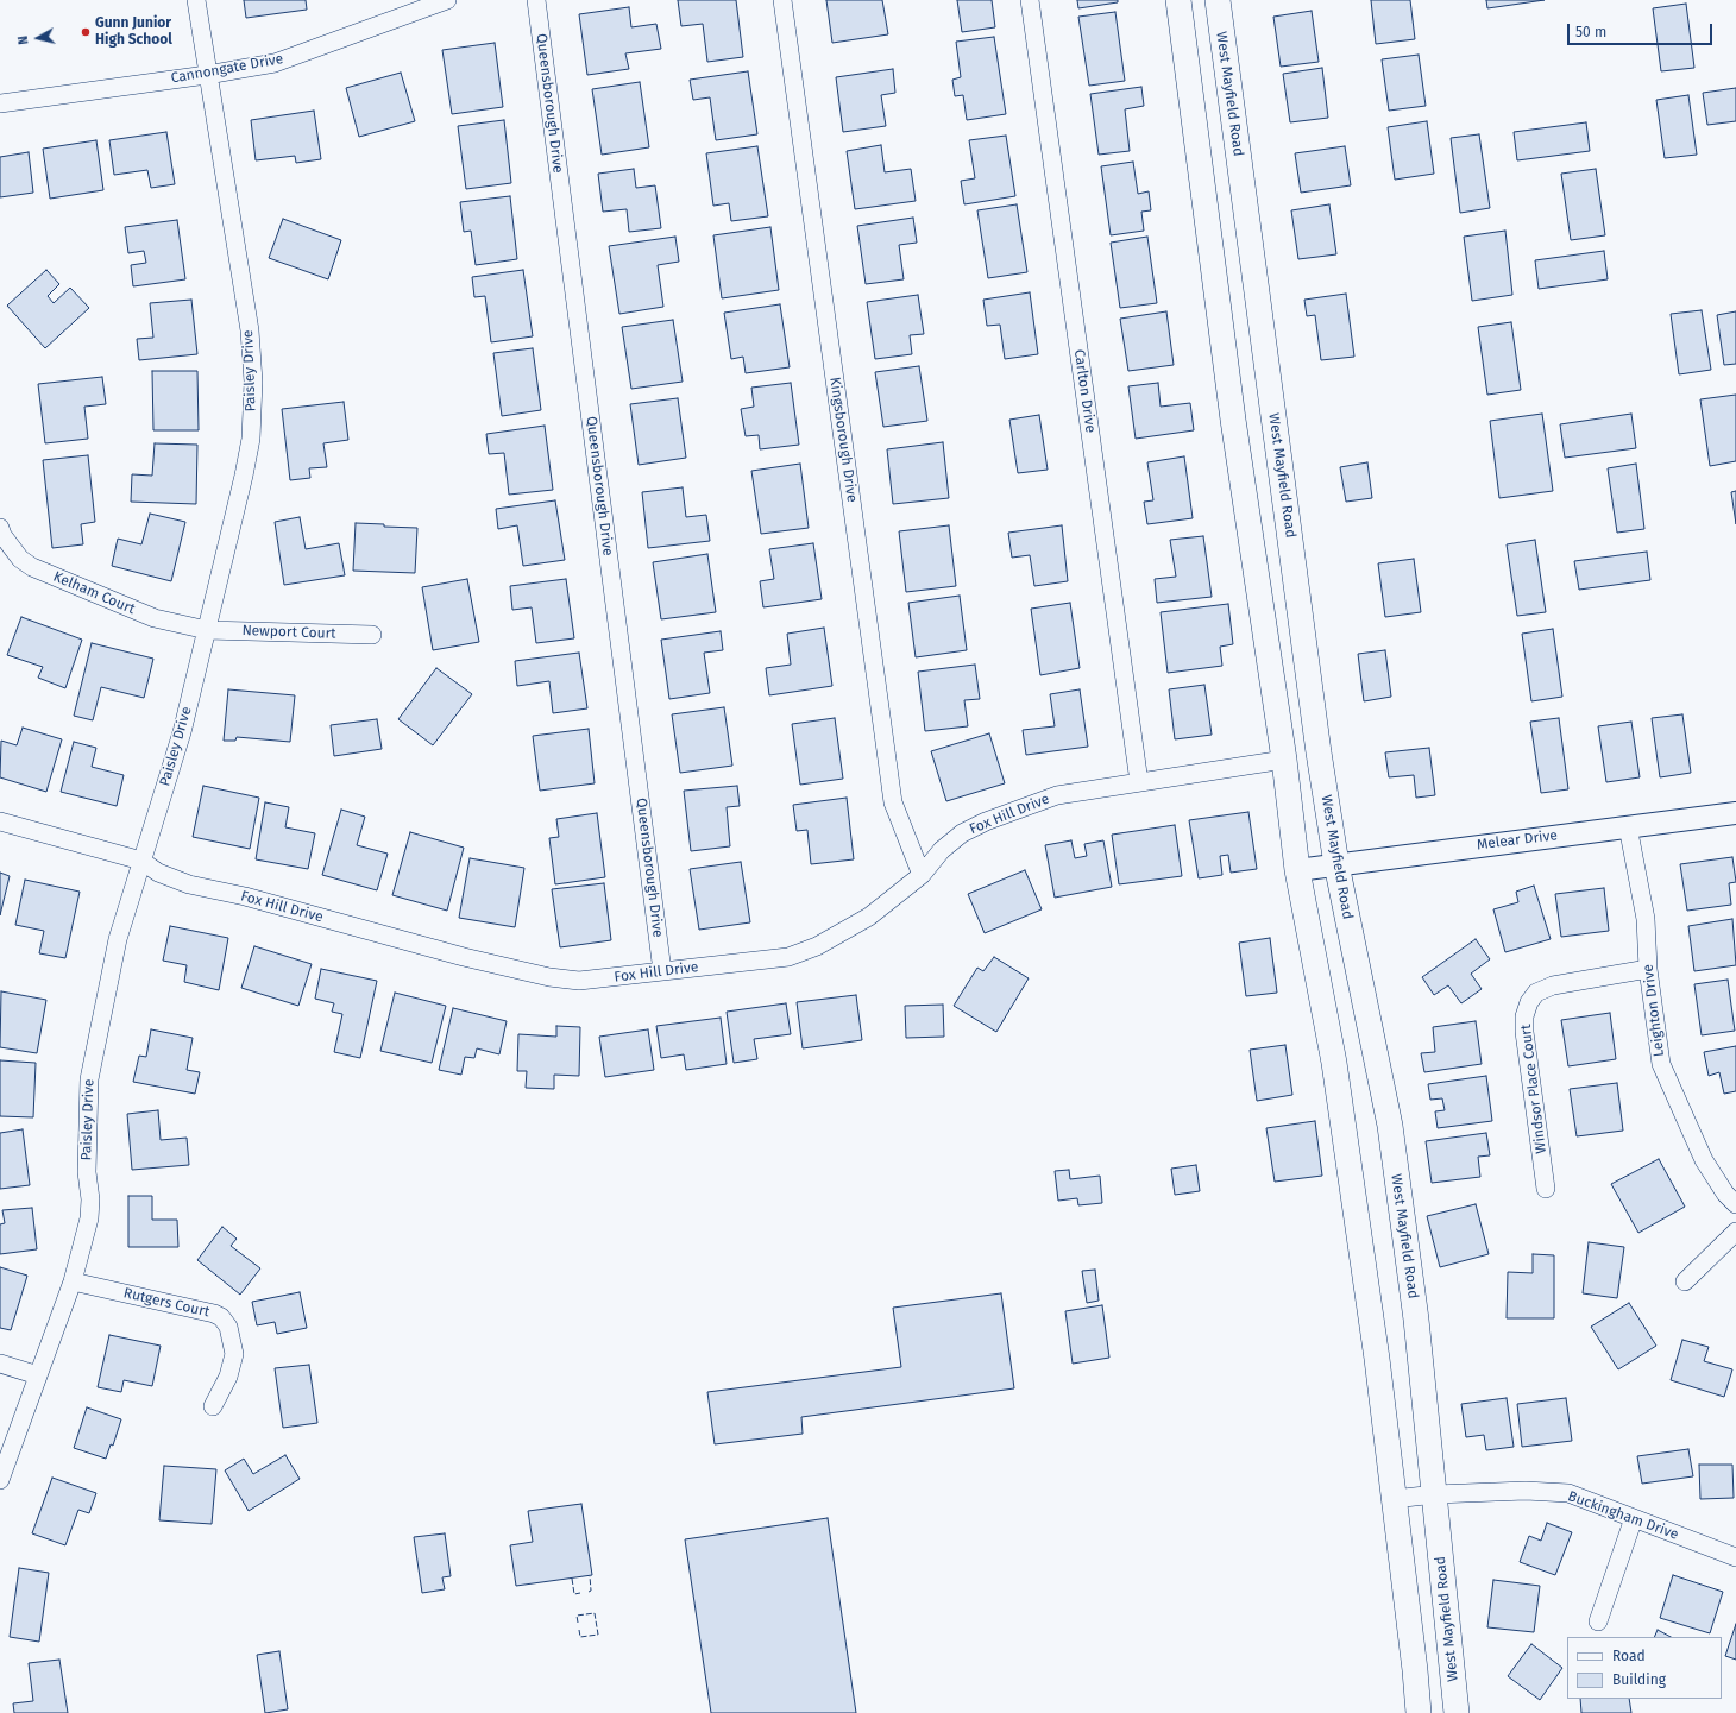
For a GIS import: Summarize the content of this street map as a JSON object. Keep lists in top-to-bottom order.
{
  "streets": {
    "main road": ["West Mayfield Road"],
    "street": [
      "Cannongate Drive",
      "Queensborough Drive",
      "Paisley Drive",
      "Carlton Drive",
      "Kingsborough Drive",
      "Kelham Court",
      "Newport Court",
      "Fox Hill Drive",
      "Melear Drive",
      "Leighton Drive",
      "Windsor Place Court",
      "Rutgers Court",
      "Buckingham Drive"
    ]
  },
  "crossings": [
    ["Cannongate Drive", "Paisley Drive"],
    ["West Mayfield Road", "Melear Drive"],
    ["West Mayfield Road", "Buckingham Drive"],
    ["Queensborough Drive", "Fox Hill Drive"],
    ["Paisley Drive", "Kelham Court"],
    ["Paisley Drive", "Newport Court"],
    ["Paisley Drive", "Fox Hill Drive"],
    ["Paisley Drive", "Rutgers Court"],
    ["Carlton Drive", "Fox Hill Drive"],
    ["Kingsborough Drive", "Fox Hill Drive"],
    ["Kelham Court", "Newport Court"],
    ["Melear Drive", "Leighton Drive"],
    ["Leighton Drive", "Windsor Place Court"]
  ],
  "places": ["Gunn Junior High School"],
  "legend": ["Road", "Building"],
  "scale_bar": "50 m",
  "north": "left"
}
